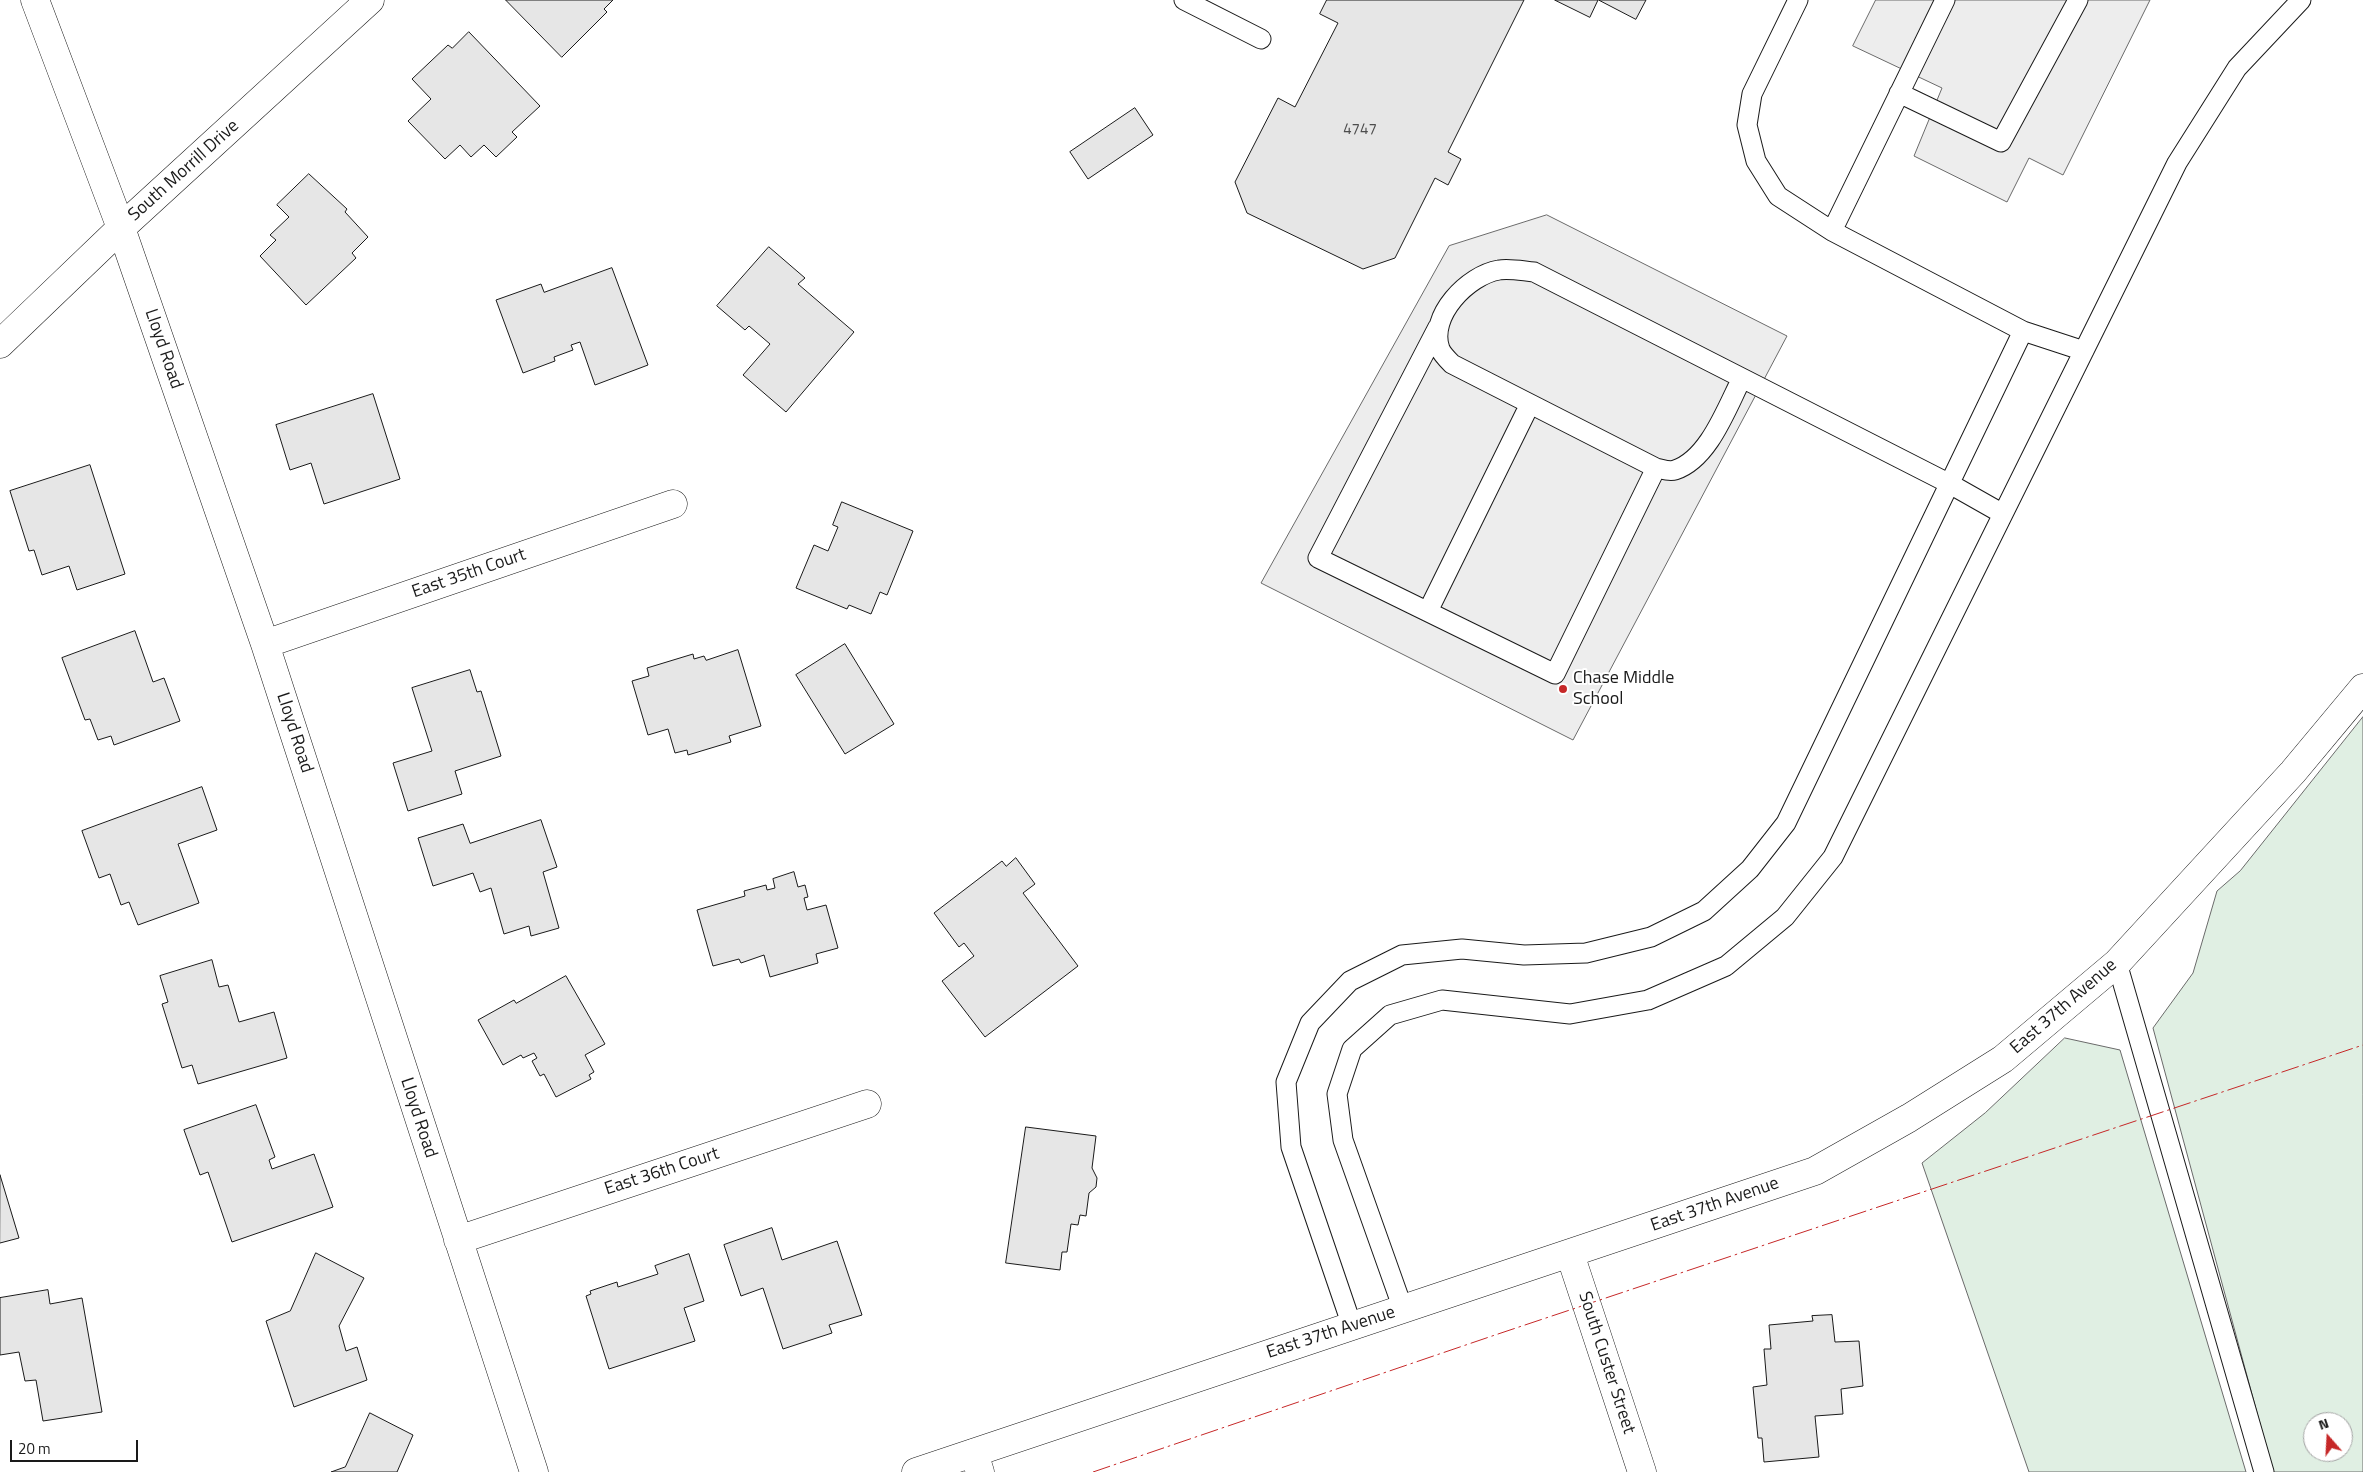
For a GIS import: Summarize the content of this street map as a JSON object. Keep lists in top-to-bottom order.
{
  "streets": {
    "street": [
      "South Morrill Drive",
      "Lloyd Road",
      "East 35th Court",
      "East 37th Avenue",
      "East 36th Court",
      "South Custer Street"
    ]
  },
  "crossings": [
    ["South Morrill Drive", "Lloyd Road"],
    ["Lloyd Road", "East 35th Court"],
    ["Lloyd Road", "East 36th Court"],
    ["East 37th Avenue", "South Custer Street"]
  ],
  "places": ["Chase Middle School"],
  "house_numbers": ["4747"],
  "scale_bar": "20 m",
  "north": "top"
}
